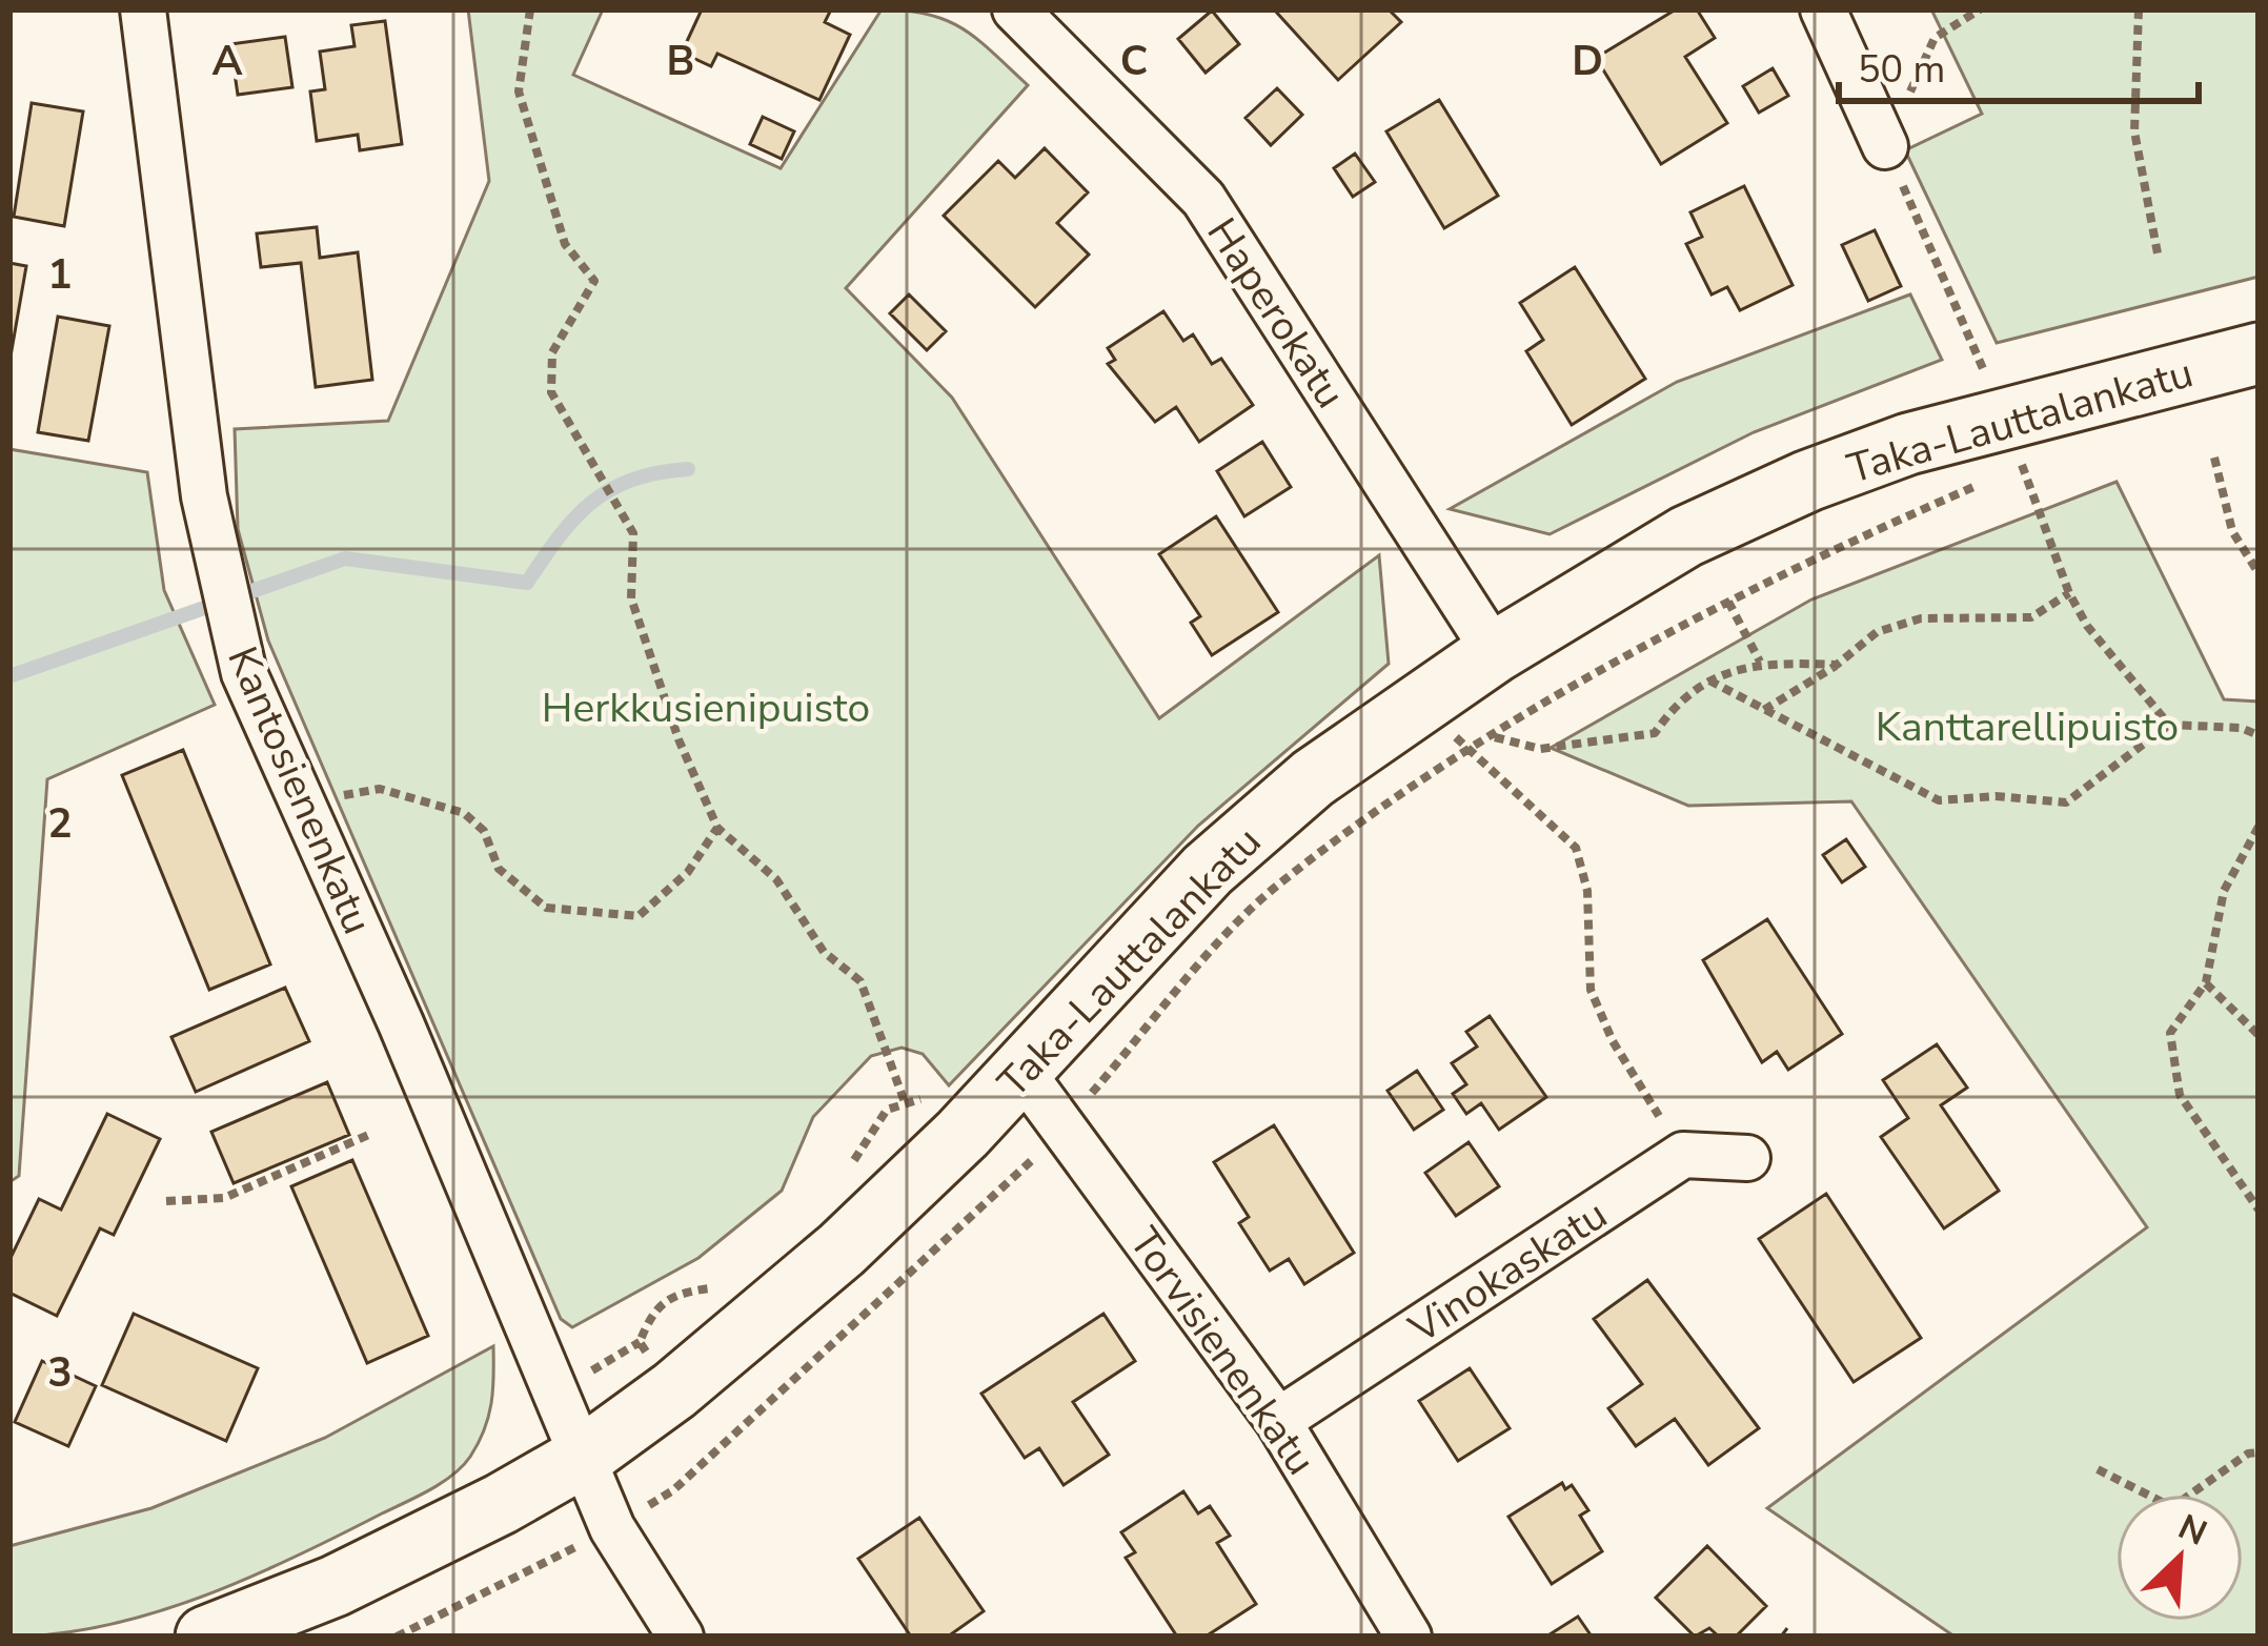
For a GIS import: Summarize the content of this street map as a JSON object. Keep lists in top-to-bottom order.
{
  "streets": {
    "main road": ["Taka-Lauttalankatu"],
    "street": [
      "Haperokatu",
      "Kantosienenkatu",
      "Vinokaskatu",
      "Torvisienenkatu"
    ]
  },
  "crossings": [
    ["Haperokatu", "Taka-Lauttalankatu"],
    ["Taka-Lauttalankatu", "Kantosienenkatu"],
    ["Taka-Lauttalankatu", "Torvisienenkatu"],
    ["Vinokaskatu", "Torvisienenkatu"]
  ],
  "parks": ["Herkkusienipuisto", "Kanttarellipuisto"],
  "scale_bar": "50 m",
  "north": "top right",
  "grid": {
    "columns": [
      "A",
      "B",
      "C",
      "D"
    ],
    "rows": ["1", "2", "3"]
  }
}
